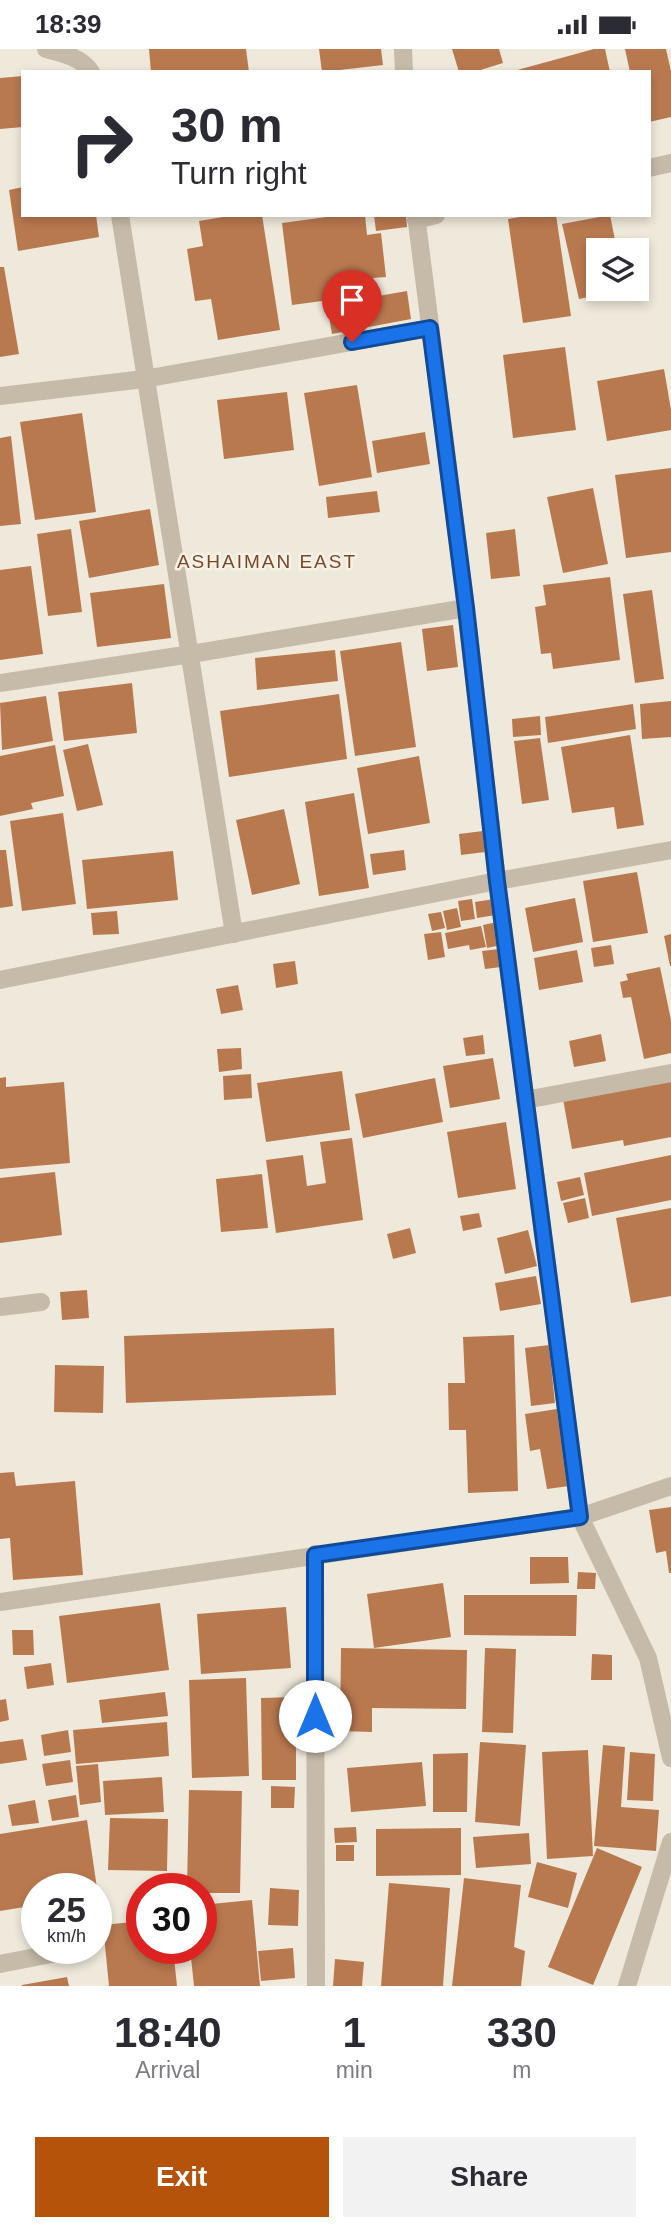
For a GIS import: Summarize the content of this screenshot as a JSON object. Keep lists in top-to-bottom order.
{
  "districts": ["ASHAIMAN EAST"],
  "page": {
    "status": "18:39",
    "turn": ["30 m", "Turn right"],
    "speed": "25 km/h",
    "limit": "30",
    "eta": [
      "18:40",
      "Arrival",
      "1",
      "min",
      "330",
      "m"
    ],
    "buttons": ["Exit", "Share"]
  }
}
